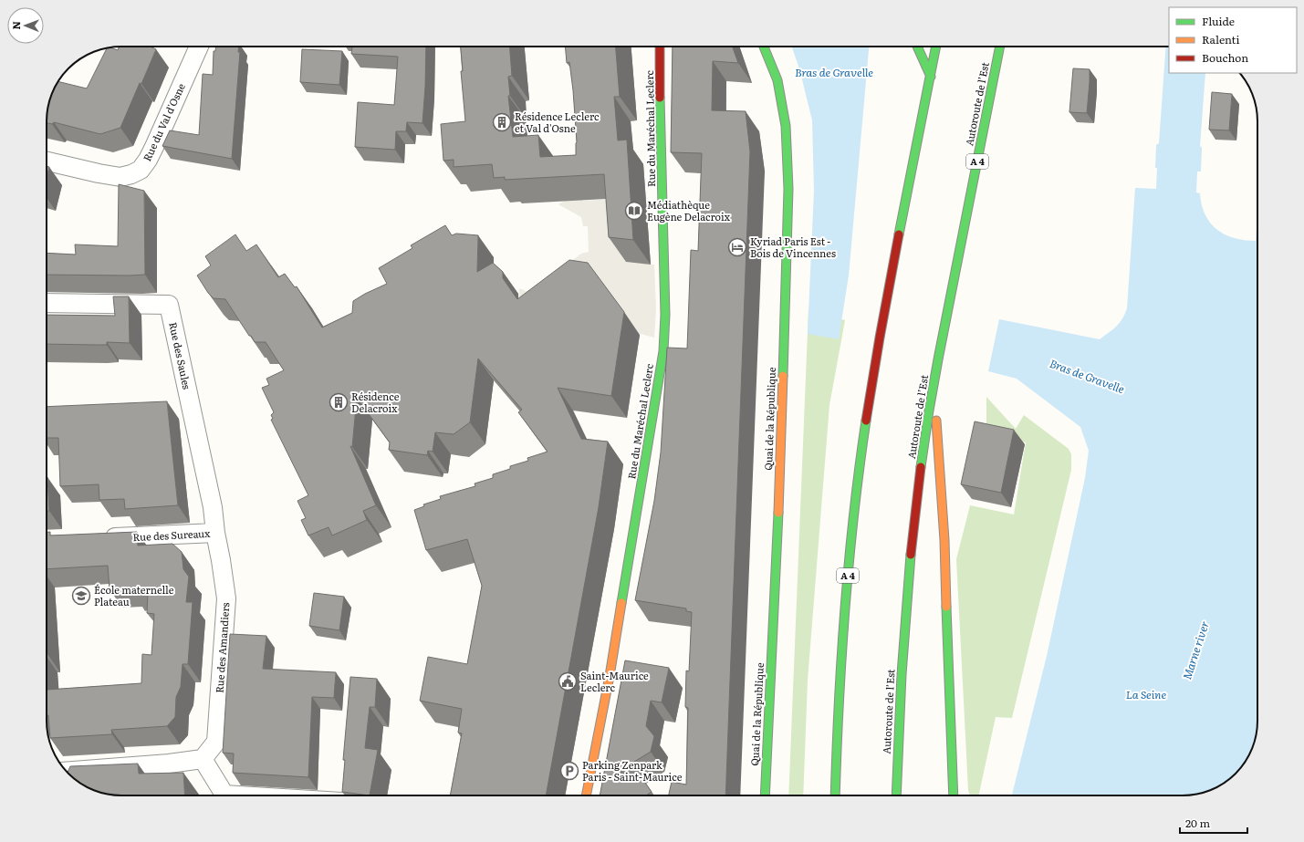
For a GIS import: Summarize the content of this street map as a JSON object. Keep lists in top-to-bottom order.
{
  "streets": {
    "main road": [
      "Autoroute de l’Est",
      "Rue du Maréchal Leclerc",
      "A 4",
      "Quai de la République"
    ],
    "street": [
      "Rue du Val d'Osne",
      "Rue des Saules",
      "Rue des Sureaux",
      "Rue des Amandiers"
    ]
  },
  "crossings": [
    ["Rue des Saules", "Rue des Sureaux"],
    ["Rue des Saules", "Rue des Amandiers"],
    ["Rue des Sureaux", "Rue des Amandiers"]
  ],
  "water": ["Bras de Gravelle", "Marne river", "La Seine"],
  "places": {
    "building": ["Résidence Leclerc et Val d'Osne", "Résidence Delacroix"],
    "library": ["Médiathèque Eugène Delacroix"],
    "hotel": ["Kyriad Paris Est - Bois de Vincennes"],
    "school or university": ["École maternelle Plateau"],
    "public building": ["Saint-Maurice Leclerc"],
    "parking": ["Parking Zenpark Paris - Saint-Maurice"]
  },
  "legend": ["Fluide", "Ralenti", "Bouchon"],
  "scale_bar": "20 m",
  "north": "left"
}
